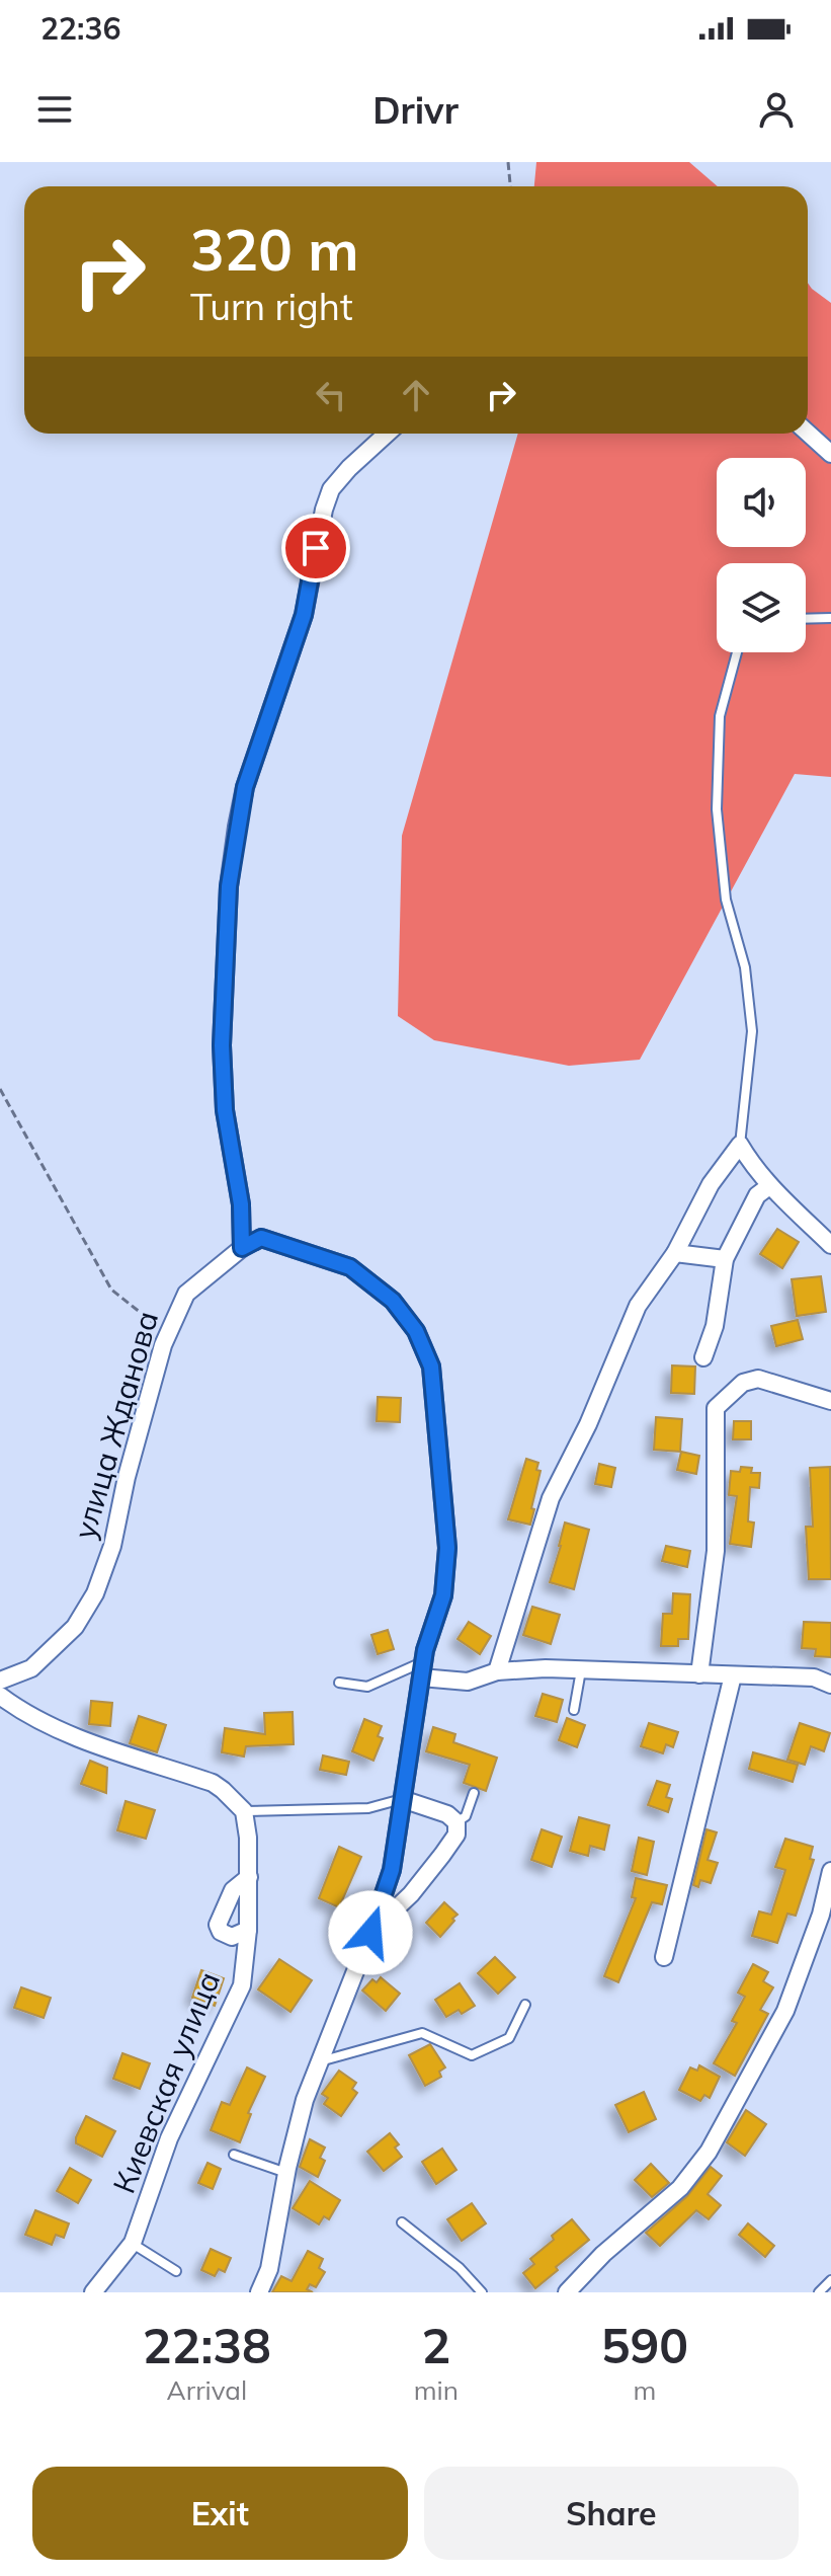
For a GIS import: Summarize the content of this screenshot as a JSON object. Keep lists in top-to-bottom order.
{
  "streets": {
    "street": ["улица Жданова", "Киевская улица"]
  },
  "page": {
    "status": "22:36",
    "header": "Drivr",
    "turn": ["320 m", "Turn right"],
    "eta": [
      "22:38",
      "Arrival",
      "2",
      "min",
      "590",
      "m"
    ],
    "buttons": ["Exit", "Share"]
  }
}
